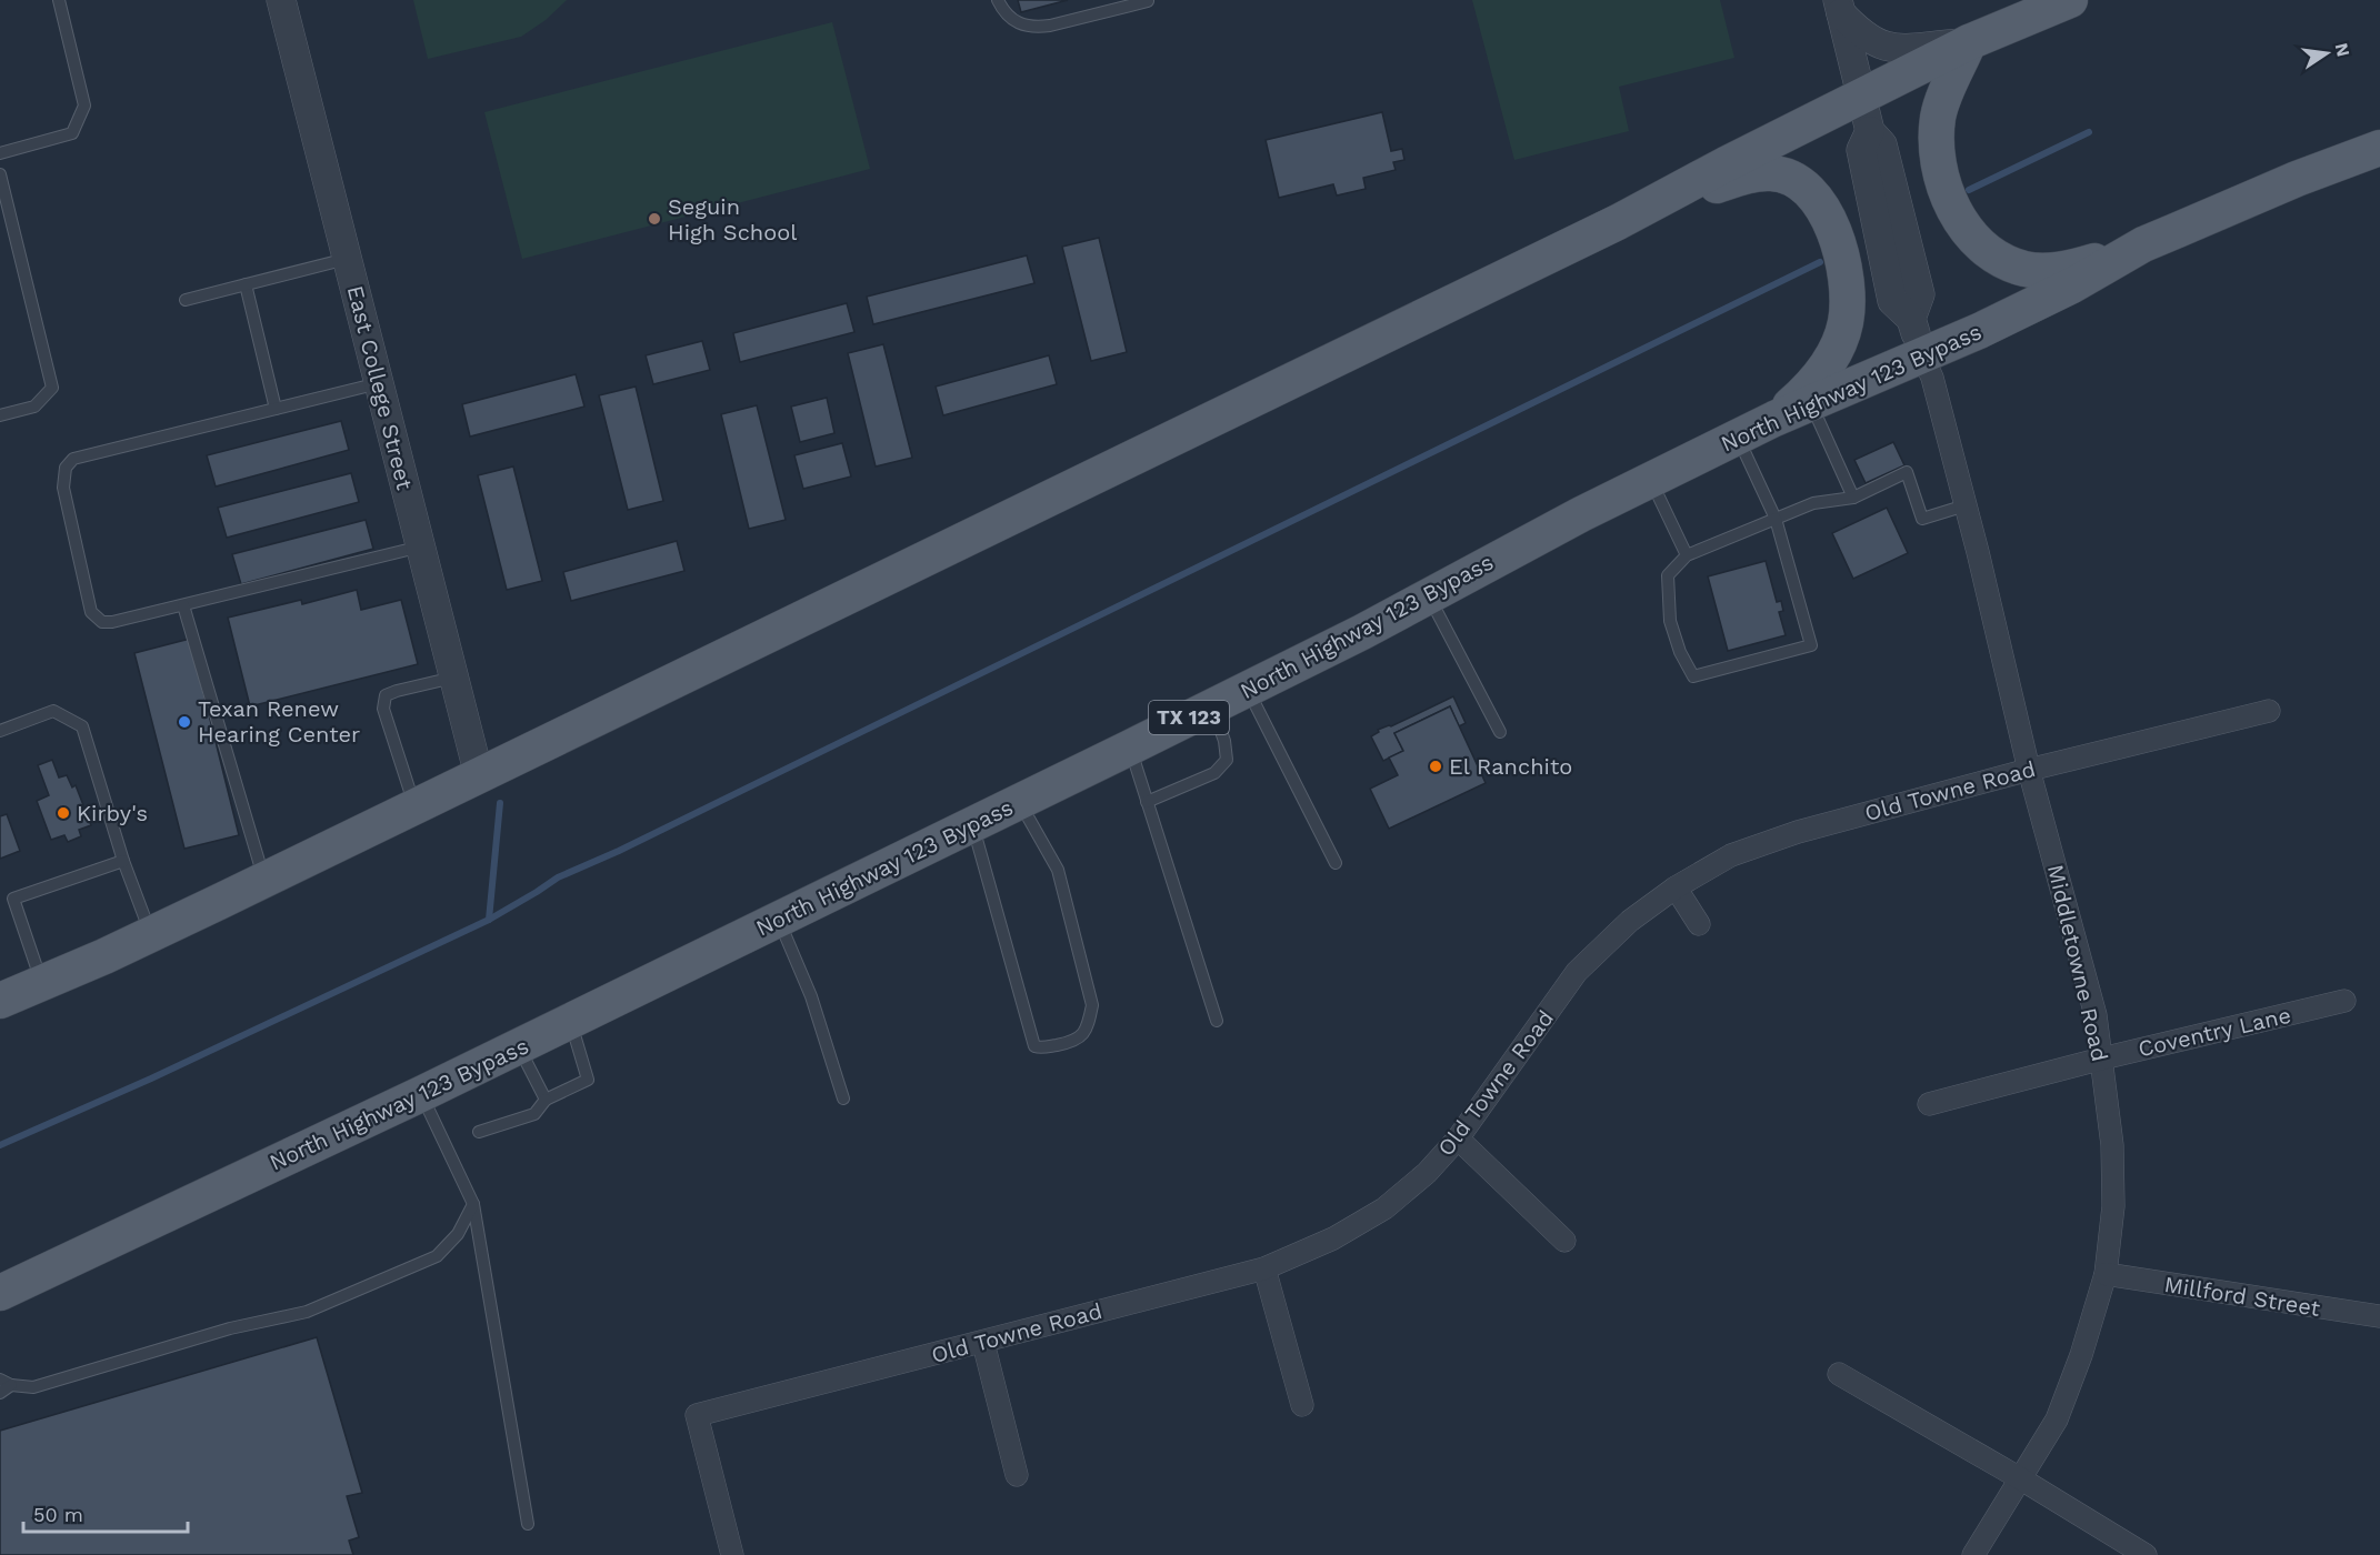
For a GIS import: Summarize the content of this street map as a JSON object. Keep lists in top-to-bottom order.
{
  "streets": {
    "main road": ["North Highway 123 Bypass", "TX 123"],
    "street": [
      "East College Street",
      "Old Towne Road",
      "Middletowne Road",
      "Coventry Lane",
      "Millford Street"
    ]
  },
  "crossings": [
    ["North Highway 123 Bypass", "Middletowne Road"],
    ["Old Towne Road", "Middletowne Road"],
    ["Middletowne Road", "Coventry Lane"],
    ["Middletowne Road", "Millford Street"]
  ],
  "places": [
    "Seguin High School",
    "Texan Renew Hearing Center",
    "El Ranchito",
    "Kirby's"
  ],
  "scale_bar": "50 m",
  "north": "right"
}
